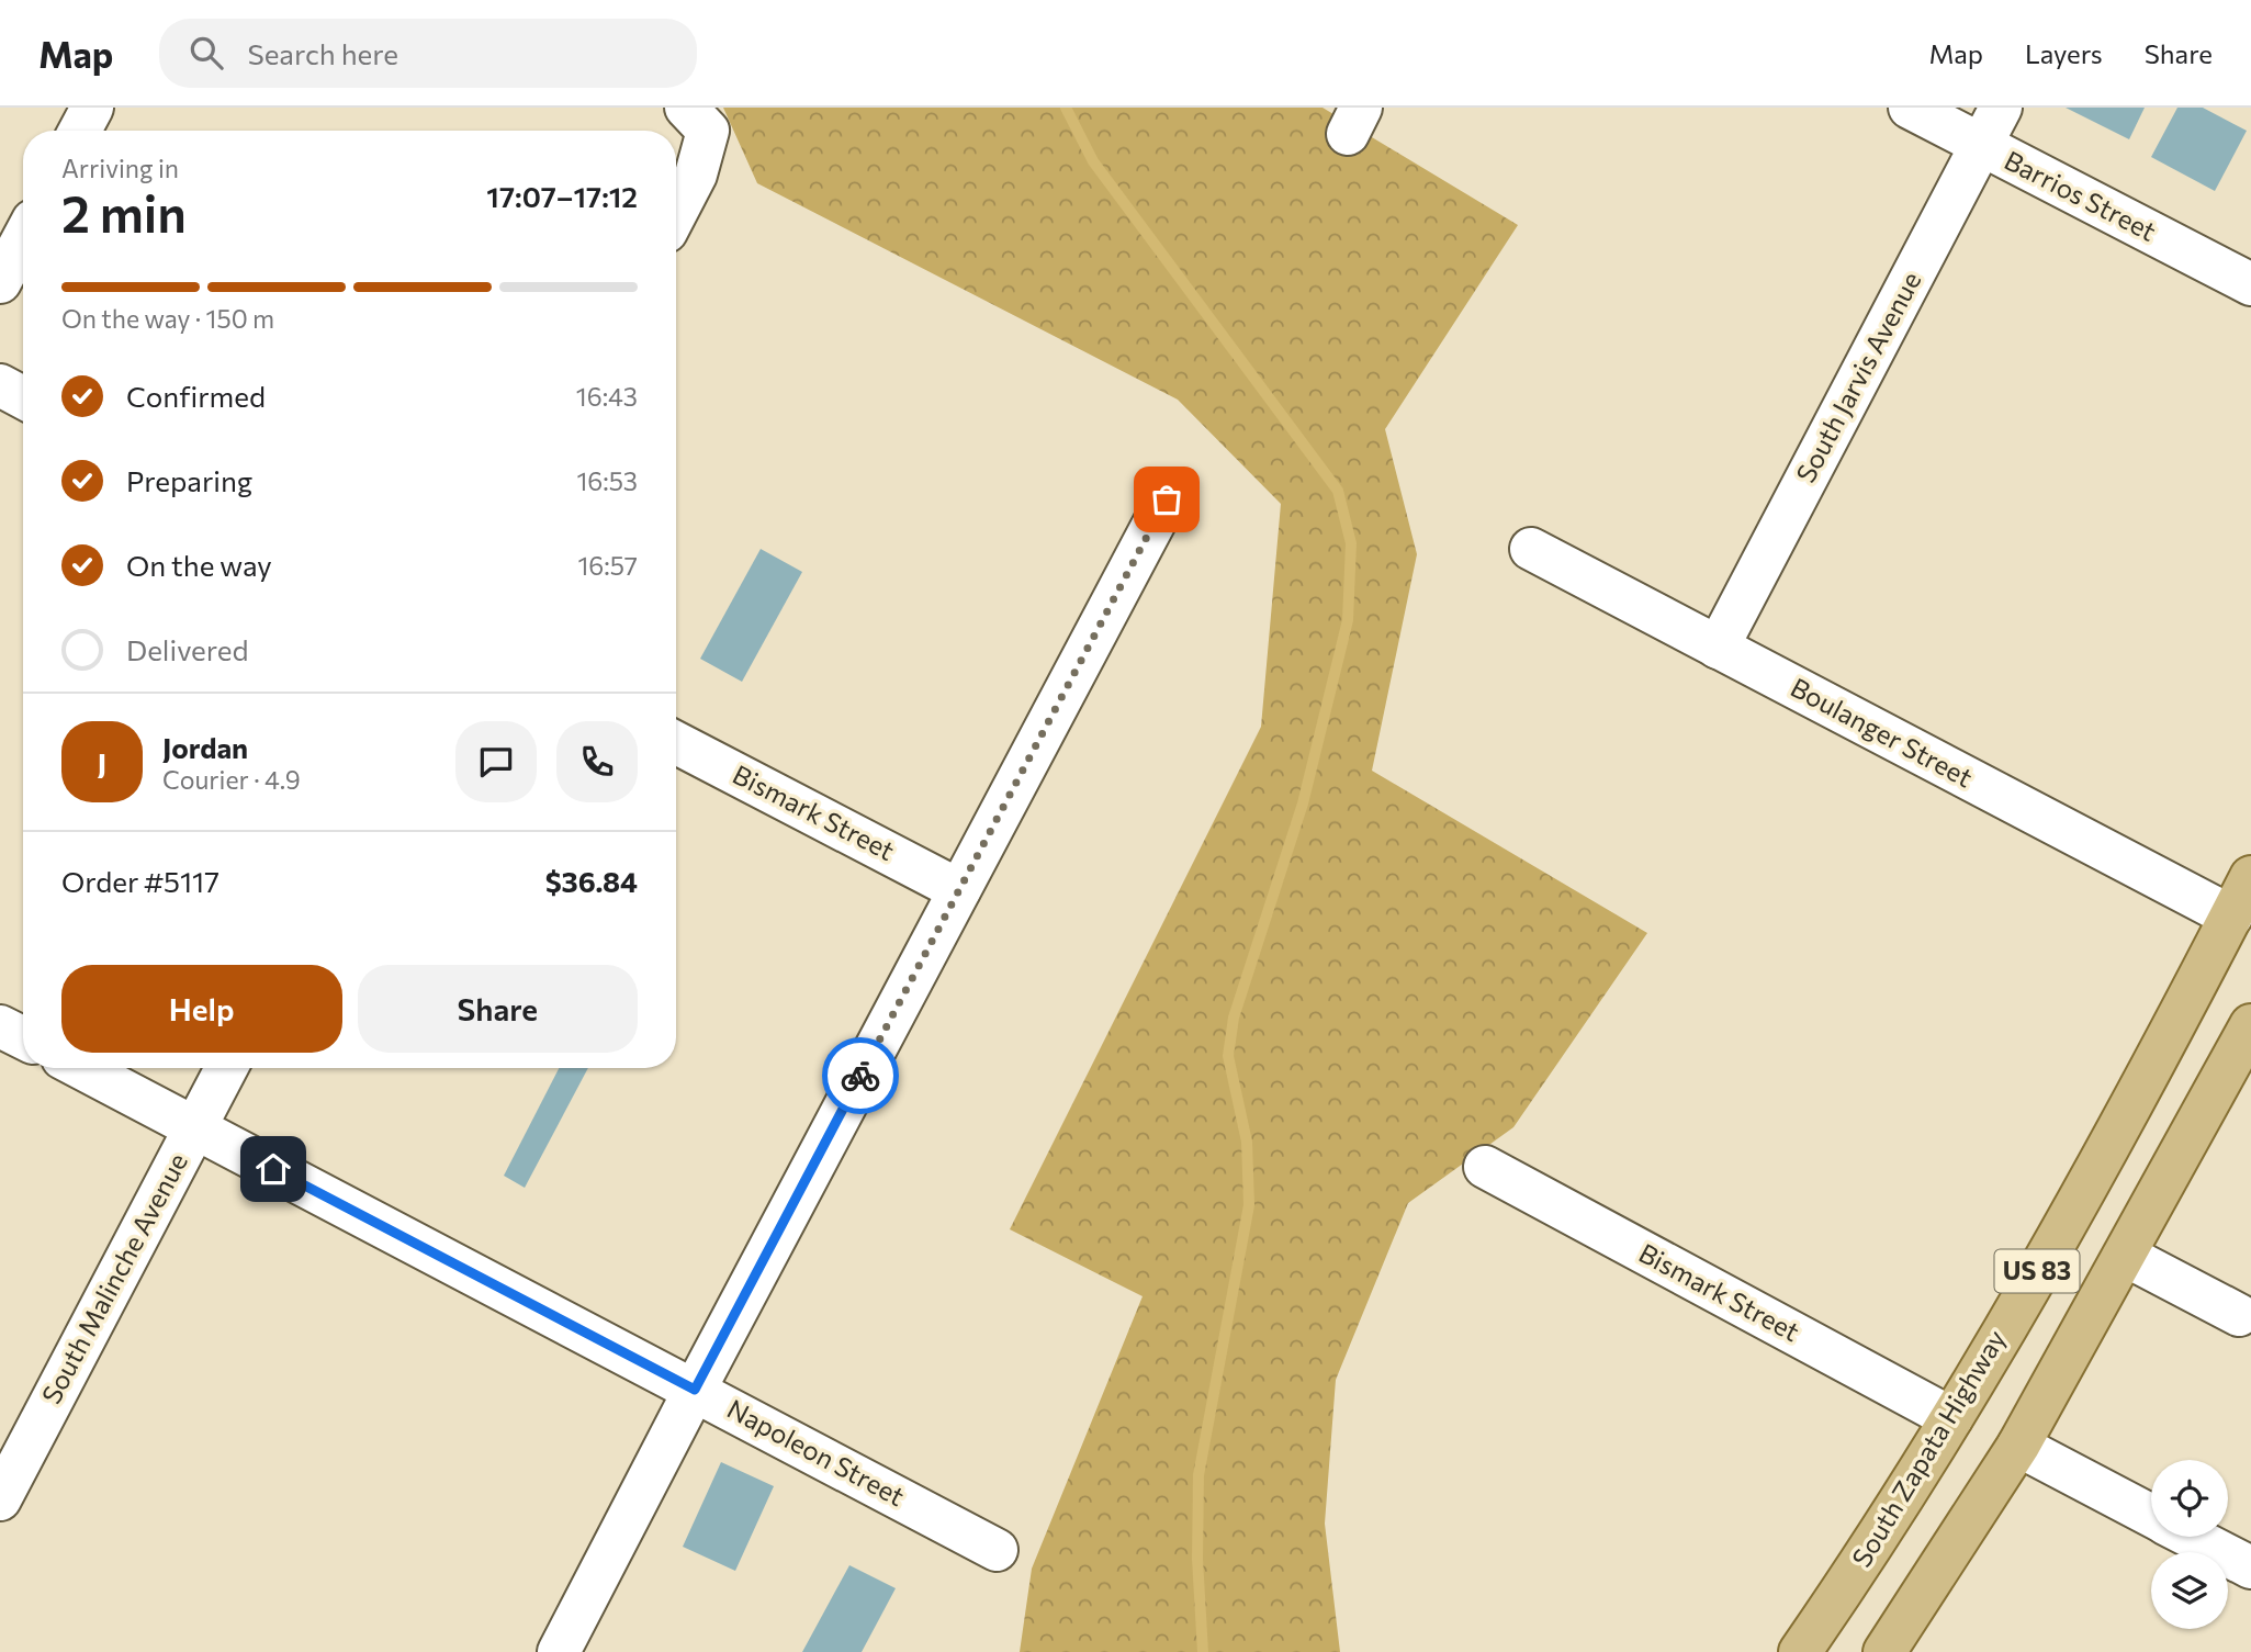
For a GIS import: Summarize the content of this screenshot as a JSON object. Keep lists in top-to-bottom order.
{
  "streets": {
    "main road": ["US 83", "South Zapata Highway"],
    "street": [
      "Barrios Street",
      "South Jarvis Avenue",
      "Boulanger Street",
      "Bismark Street",
      "South Malinche Avenue",
      "Napoleon Street"
    ]
  },
  "crossings": [
    ["Barrios Street", "South Jarvis Avenue"],
    ["South Jarvis Avenue", "Boulanger Street"],
    ["Boulanger Street", "South Zapata Highway"],
    ["Bismark Street", "South Zapata Highway"],
    ["South Malinche Avenue", "Napoleon Street"]
  ],
  "page": {
    "header": "Map",
    "search": "Search here",
    "nav": ["Map", "Layers", "Share"],
    "heading": ["2 min", "Arriving in", "17:07–17:12"],
    "panel": [
      "Jordan",
      "Courier · 4.9",
      "Order #5117",
      "$36.84"
    ],
    "bar": "On the way · 150 m",
    "list": [
      ["Confirmed", "16:43"],
      ["Preparing", "16:53"],
      ["On the way", "16:57"],
      "Delivered"
    ],
    "round": "J",
    "buttons": ["Help", "Share"]
  }
}
